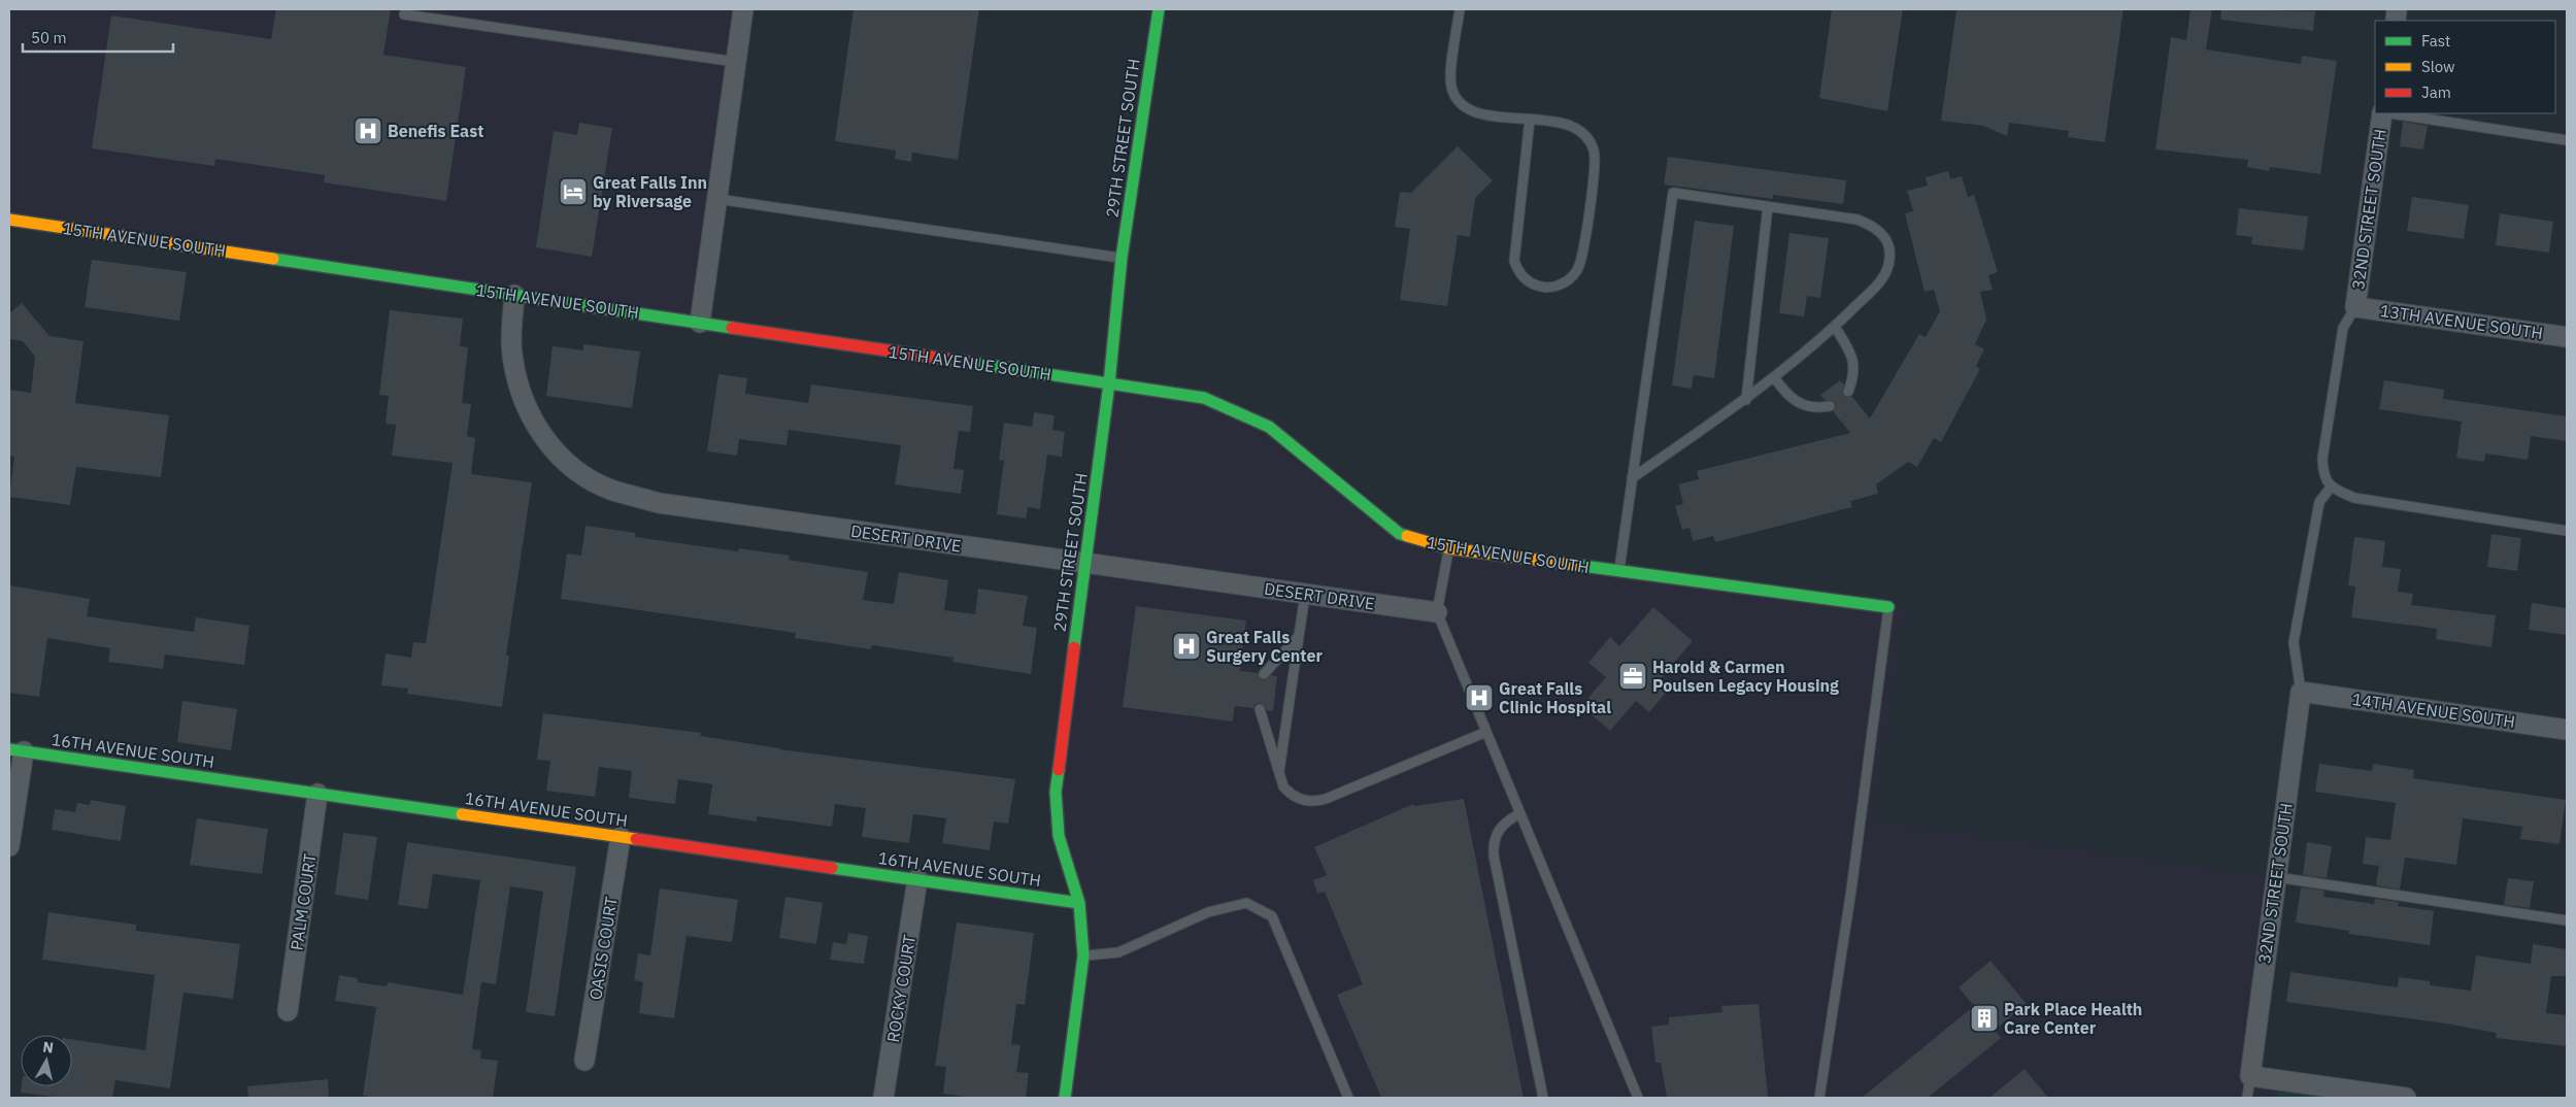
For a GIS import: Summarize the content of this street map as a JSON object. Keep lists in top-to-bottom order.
{
  "streets": {
    "street": [
      "29TH STREET SOUTH",
      "32ND STREET SOUTH",
      "15TH AVENUE SOUTH",
      "13TH AVENUE SOUTH",
      "DESERT DRIVE",
      "14TH AVENUE SOUTH",
      "16TH AVENUE SOUTH",
      "PALM COURT",
      "OASIS COURT",
      "ROCKY COURT"
    ]
  },
  "crossings": [
    ["29TH STREET SOUTH", "15TH AVENUE SOUTH"],
    ["29TH STREET SOUTH", "DESERT DRIVE"],
    ["29TH STREET SOUTH", "16TH AVENUE SOUTH"],
    ["32ND STREET SOUTH", "13TH AVENUE SOUTH"],
    ["32ND STREET SOUTH", "14TH AVENUE SOUTH"],
    ["15TH AVENUE SOUTH", "DESERT DRIVE"],
    ["16TH AVENUE SOUTH", "PALM COURT"],
    ["16TH AVENUE SOUTH", "OASIS COURT"],
    ["16TH AVENUE SOUTH", "ROCKY COURT"]
  ],
  "places": {
    "hospital": ["Benefis East", "Great Falls Surgery Center", "Great Falls Clinic Hospital"],
    "hotel": ["Great Falls Inn by Riversage"],
    "office": ["Harold & Carmen Poulsen Legacy Housing"],
    "building": ["Park Place Health Care Center"]
  },
  "legend": ["Fast", "Slow", "Jam"],
  "scale_bar": "50 m",
  "north": "top"
}
